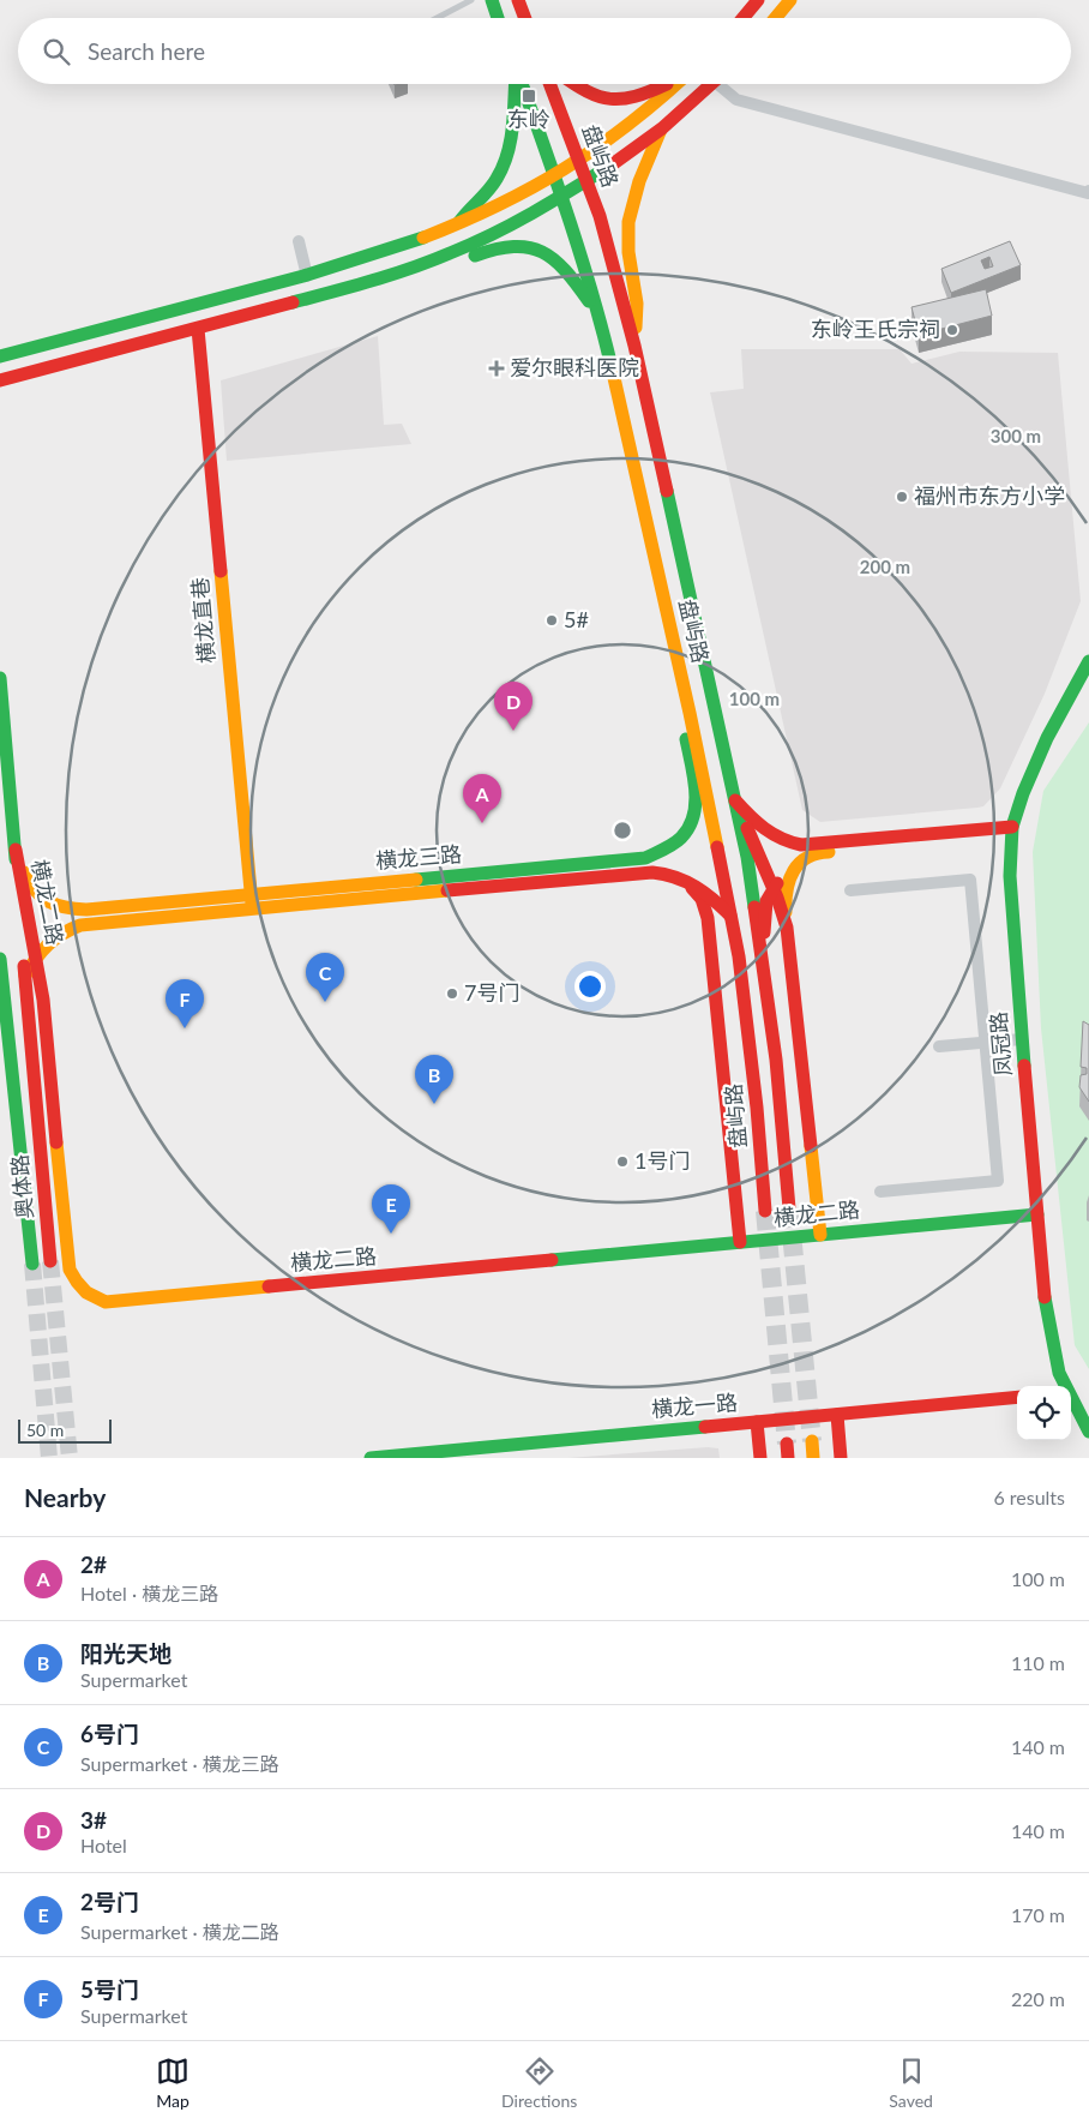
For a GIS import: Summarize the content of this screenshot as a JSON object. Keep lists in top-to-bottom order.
{
  "streets": {
    "main road": [
      "盘屿路",
      "横龙直巷",
      "横龙三路",
      "横龙二路",
      "凤冠路",
      "奥体路",
      "横龙一路"
    ]
  },
  "crossings": [
    ["盘屿路", "横龙三路"],
    ["横龙直巷", "横龙三路"],
    ["横龙三路", "横龙二路"],
    ["横龙三路", "奥体路"],
    ["横龙二路", "凤冠路"],
    ["横龙二路", "奥体路"]
  ],
  "places": {
    "transit": ["东岭"],
    "other": [
      "东岭王氏宗祠",
      "福州市东方小学",
      "5#",
      "7号门",
      "1号门"
    ],
    "health": ["爱尔眼科医院"]
  },
  "scale_bar": "50 m",
  "page": {
    "search": "Search here",
    "pins": [
      "D",
      "A",
      "C",
      "F",
      "B",
      "E"
    ],
    "scale": "50 m",
    "heading": ["Nearby", "6 results"],
    "list": [
      {
        "mark": "A",
        "name": "2#",
        "note": "Hotel · 横龙三路",
        "value": "100 m"
      },
      {
        "mark": "B",
        "name": "阳光天地",
        "note": "Supermarket",
        "value": "110 m"
      },
      {
        "mark": "C",
        "name": "6号门",
        "note": "Supermarket · 横龙三路",
        "value": "140 m"
      },
      {
        "mark": "D",
        "name": "3#",
        "note": "Hotel",
        "value": "140 m"
      },
      {
        "mark": "E",
        "name": "2号门",
        "note": "Supermarket · 横龙二路",
        "value": "170 m"
      },
      {
        "mark": "F",
        "name": "5号门",
        "note": "Supermarket",
        "value": "220 m"
      }
    ],
    "nav": ["Map", "Directions", "Saved"]
  },
  "rings": ["300 m", "200 m", "100 m"]
}
